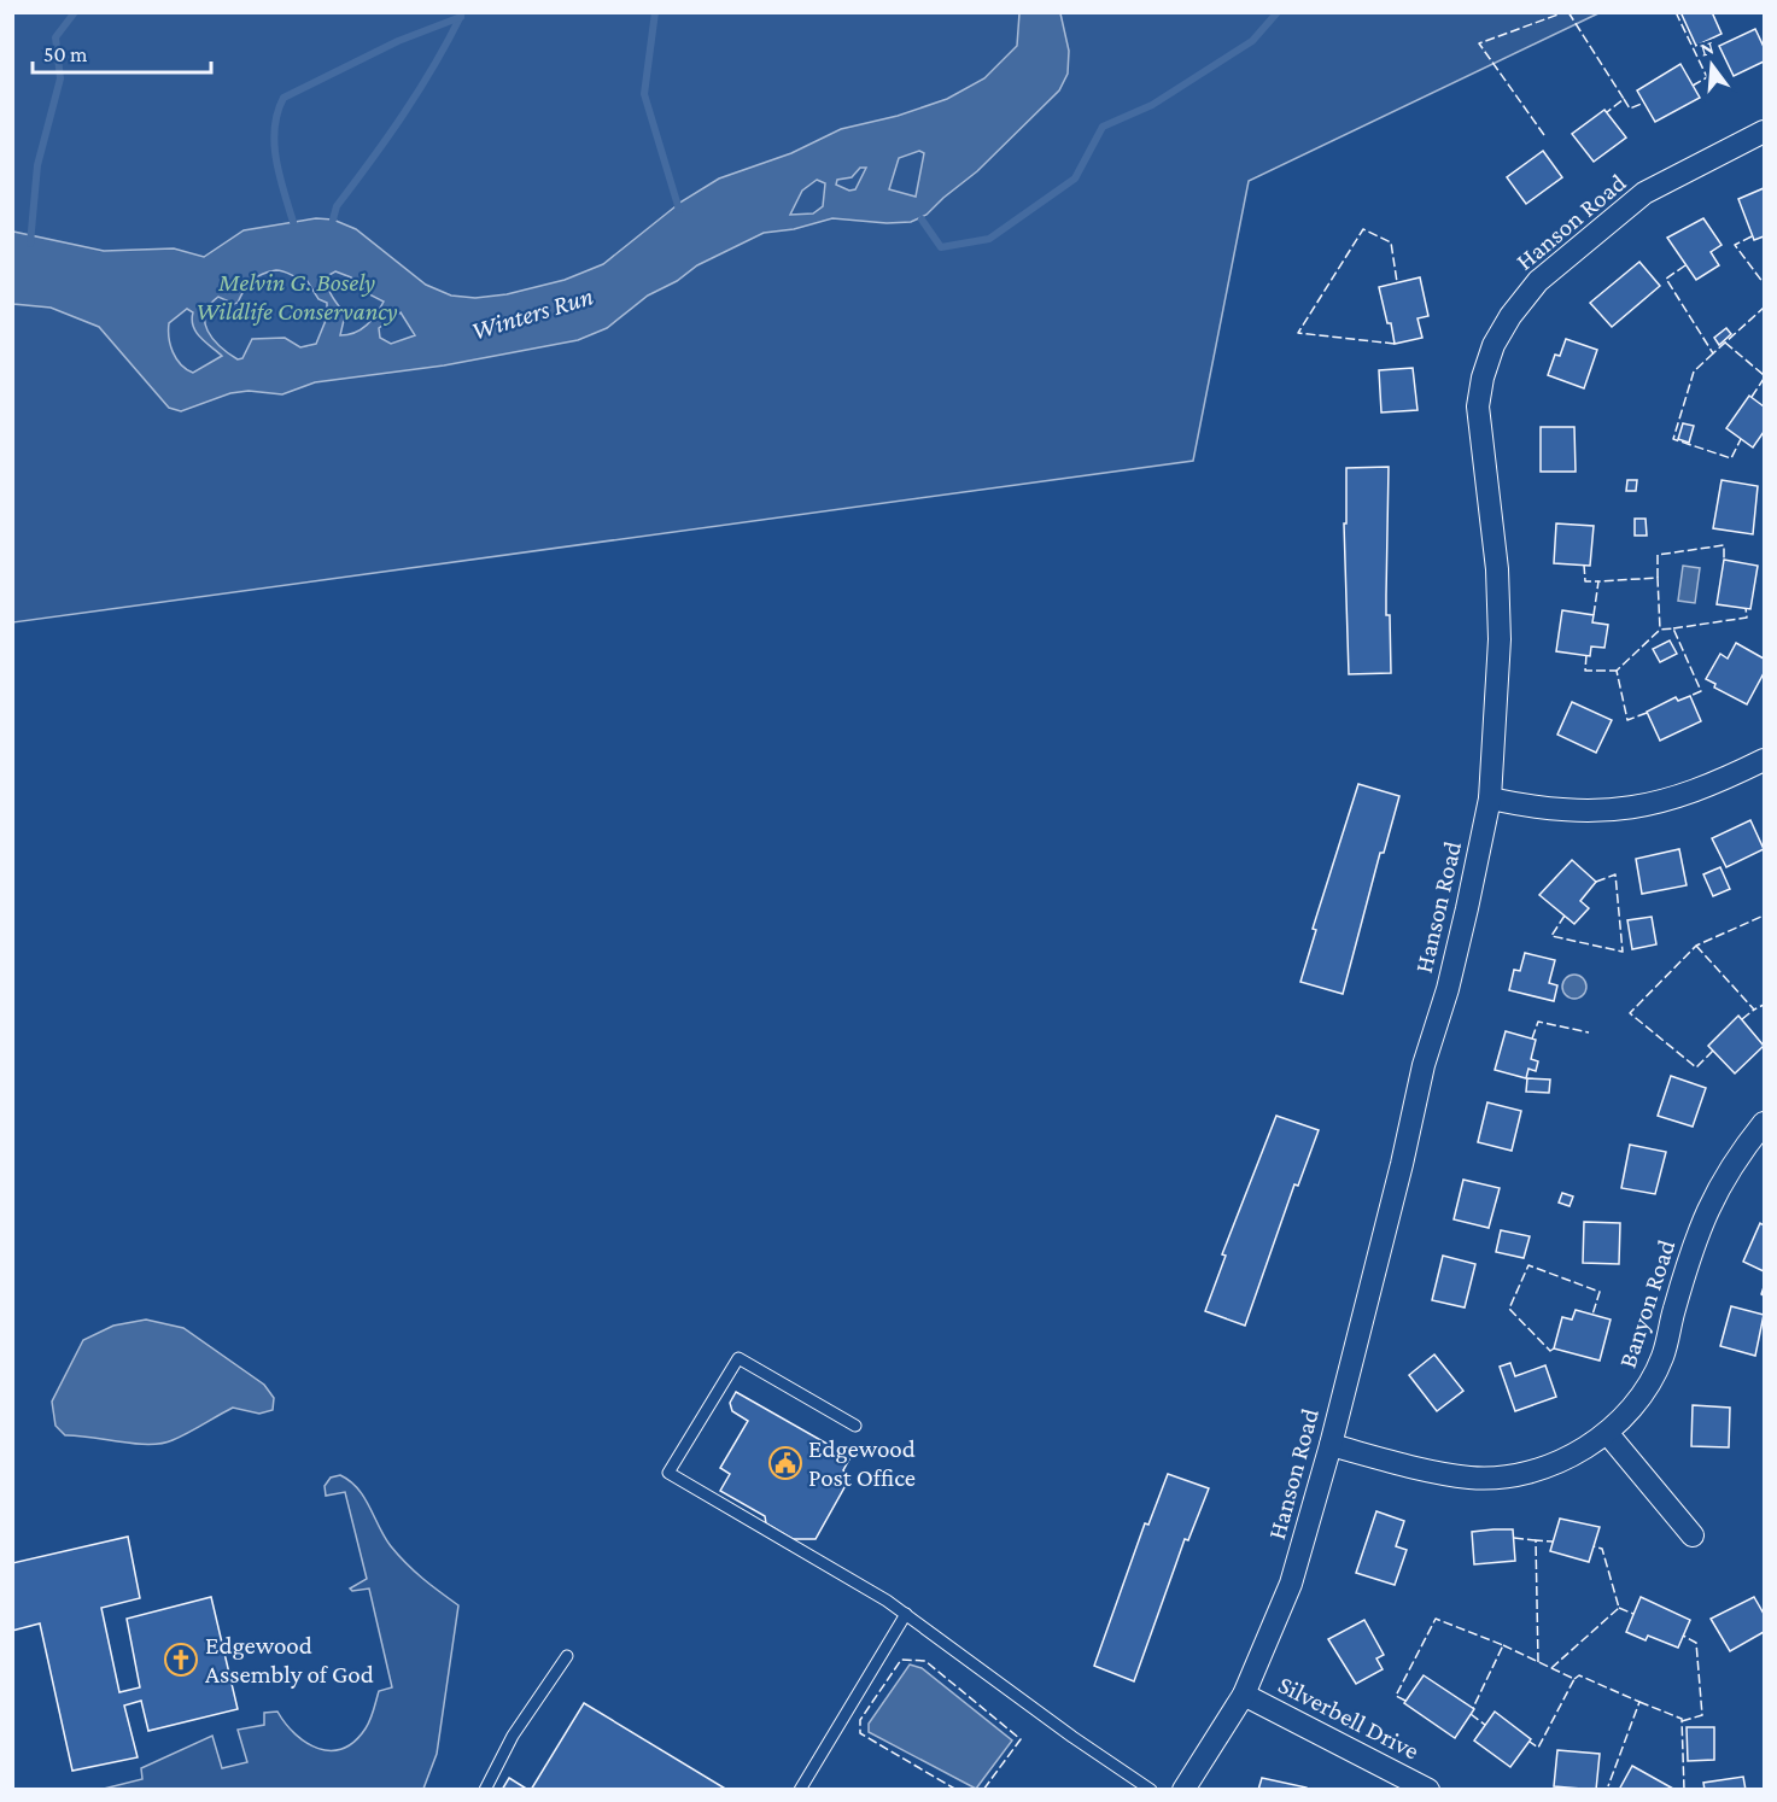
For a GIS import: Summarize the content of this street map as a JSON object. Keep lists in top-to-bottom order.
{
  "streets": {
    "street": ["Hanson Road", "Banyon Road", "Silverbell Drive"]
  },
  "crossings": [
    ["Hanson Road", "Banyon Road"],
    ["Hanson Road", "Silverbell Drive"]
  ],
  "water": ["Winters Run"],
  "parks": ["Melvin G. Bosely Wildlife Conservancy"],
  "places": {
    "public building": ["Edgewood Post Office"],
    "church": ["Edgewood Assembly of God"]
  },
  "scale_bar": "50 m",
  "north": "top"
}
